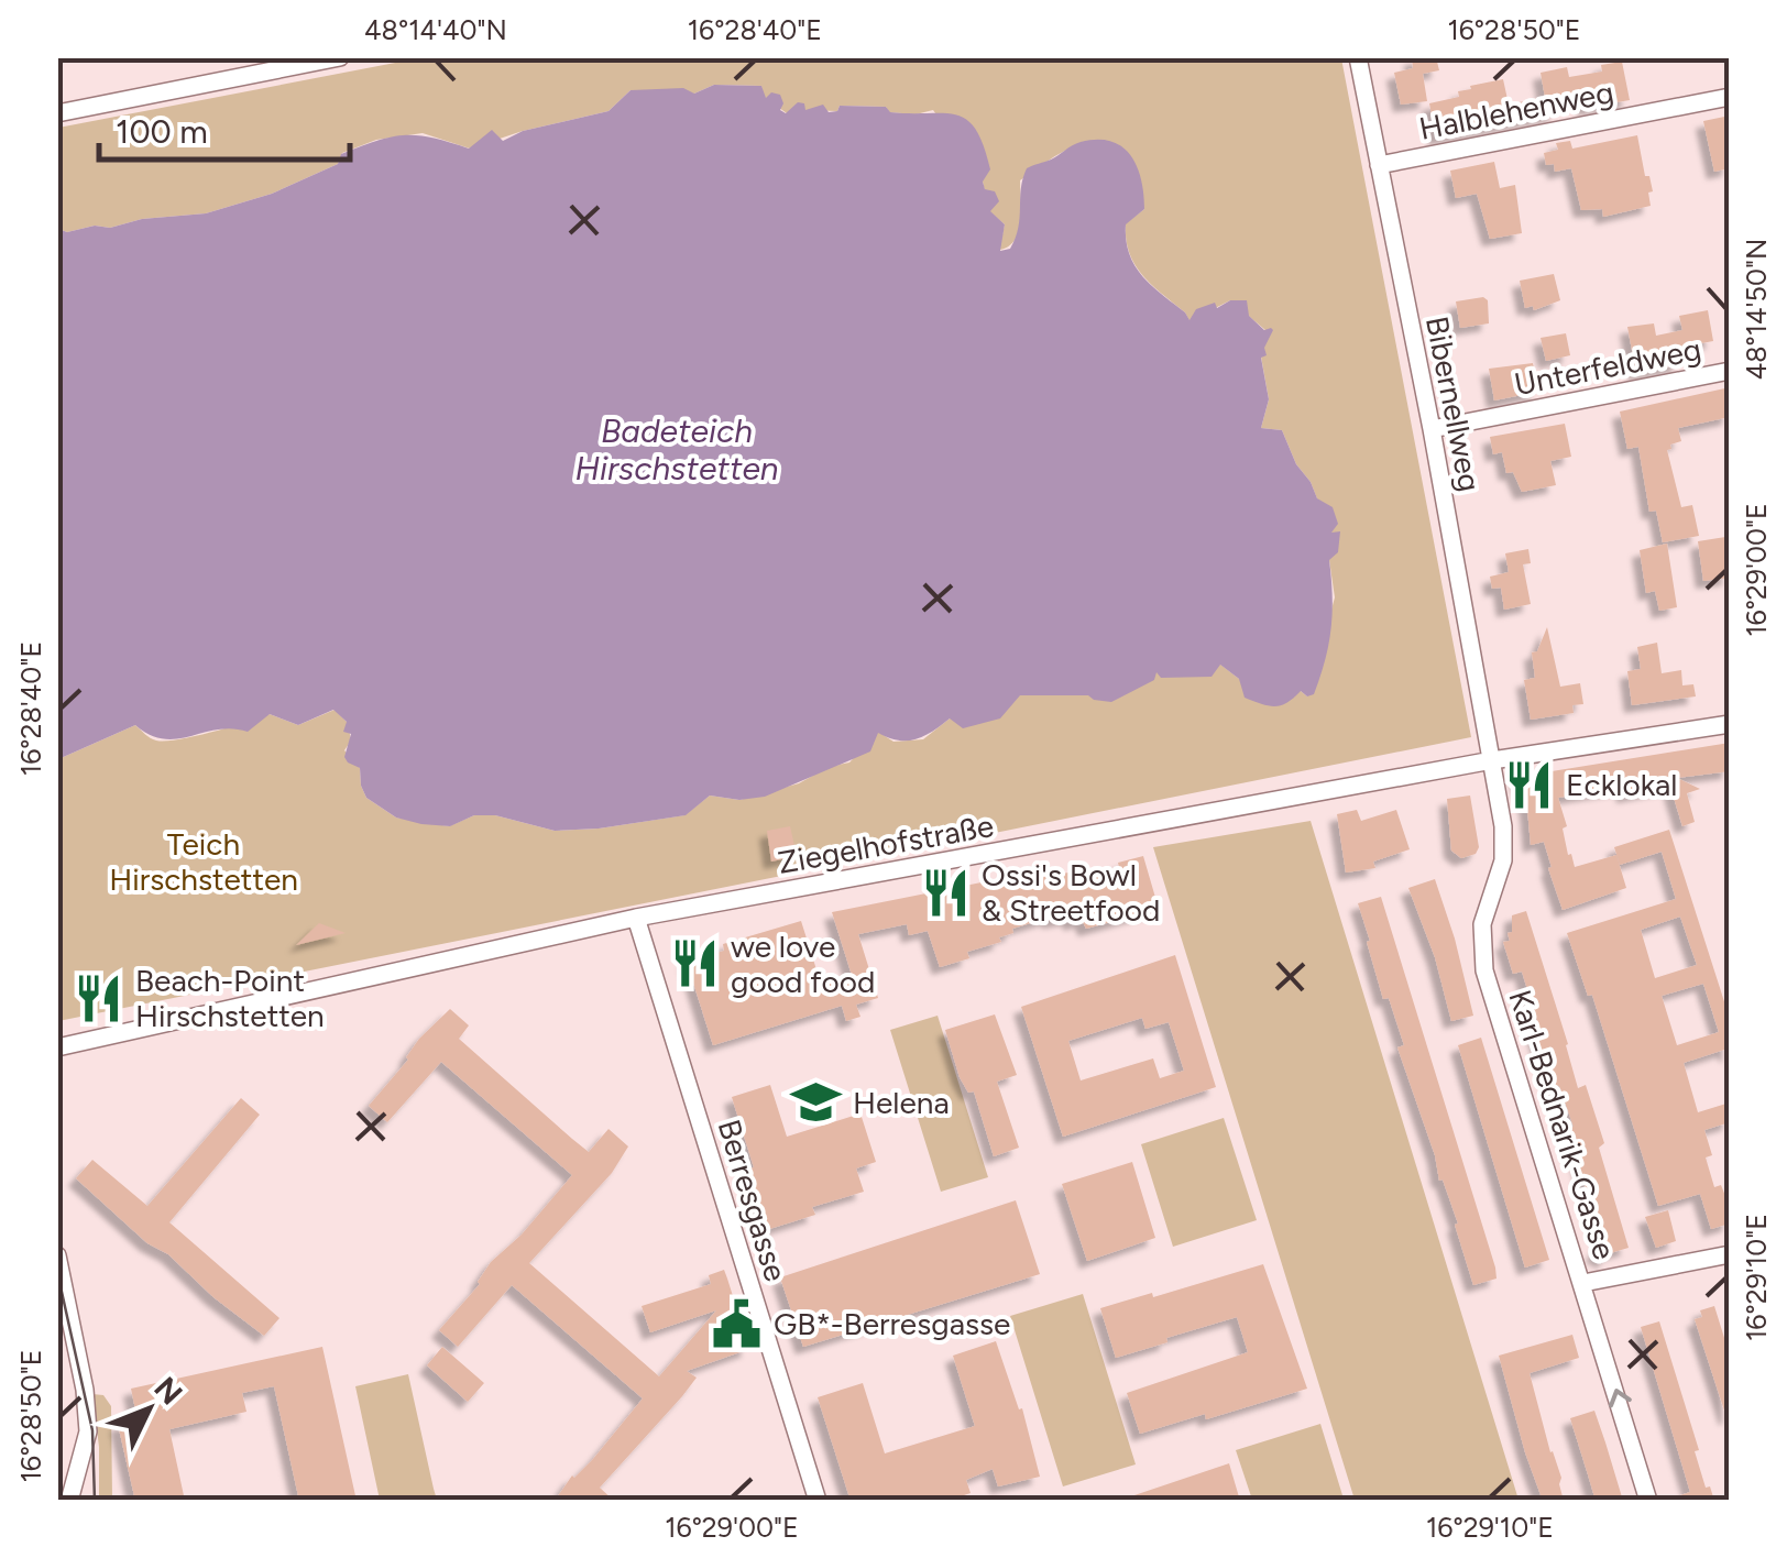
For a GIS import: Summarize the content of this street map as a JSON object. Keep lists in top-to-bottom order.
{
  "streets": {
    "street": [
      "Halblehenweg",
      "Unterfeldweg",
      "Bibernellweg",
      "Ziegelhofstraße",
      "Karl-Bednarik-Gasse",
      "Berresgasse"
    ]
  },
  "crossings": [
    ["Halblehenweg", "Bibernellweg"],
    ["Unterfeldweg", "Bibernellweg"],
    ["Bibernellweg", "Ziegelhofstraße"],
    ["Bibernellweg", "Karl-Bednarik-Gasse"],
    ["Ziegelhofstraße", "Karl-Bednarik-Gasse"],
    ["Ziegelhofstraße", "Berresgasse"]
  ],
  "water": ["Badeteich Hirschstetten"],
  "parks": ["Teich Hirschstetten"],
  "places": {
    "restaurant": [
      "Ecklokal",
      "Ossi's Bowl & Streetfood",
      "we love good food",
      "Beach-Point Hirschstetten"
    ],
    "school or university": ["Helena"],
    "public building": ["GB*-Berresgasse"]
  },
  "scale_bar": "100 m",
  "north": "top right",
  "coordinates": [
    "48°14'40\"N",
    "16°28'40\"E",
    "16°28'50\"E",
    "48°14'50\"N",
    "16°29'00\"E",
    "16°29'10\"E"
  ]
}
